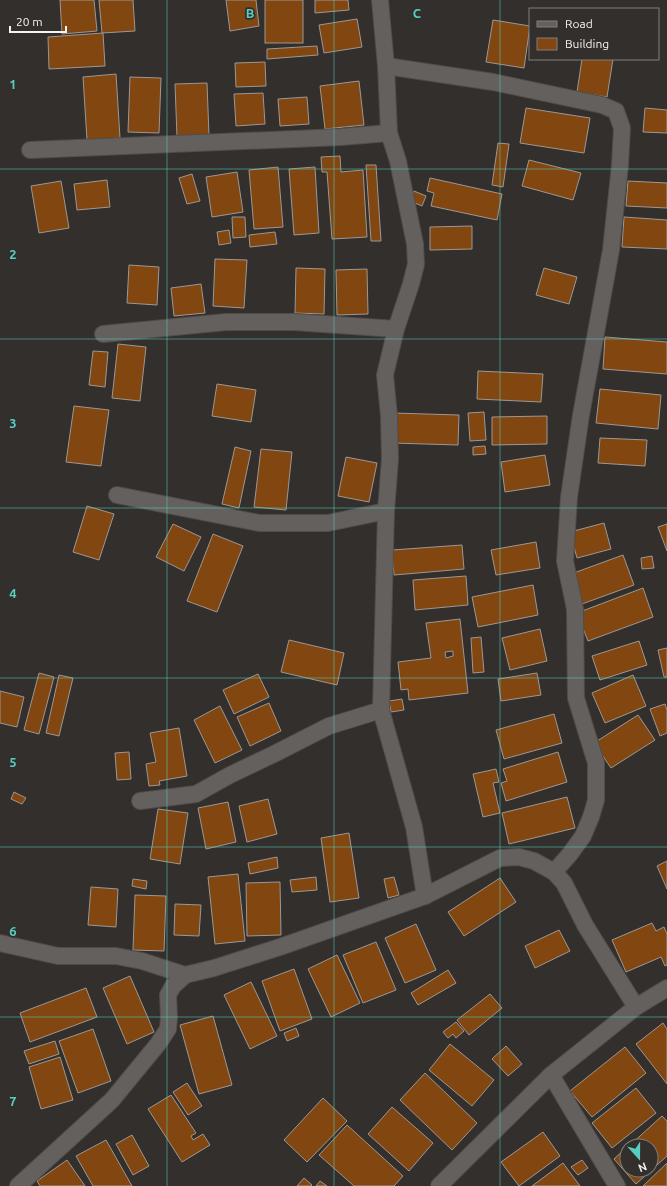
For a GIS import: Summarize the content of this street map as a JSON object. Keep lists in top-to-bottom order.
{
  "legend": ["Road", "Building"],
  "scale_bar": "20 m",
  "north": "bottom",
  "grid": {
    "columns": ["B", "C"],
    "rows": [
      "1",
      "2",
      "3",
      "4",
      "5",
      "6",
      "7"
    ]
  }
}
